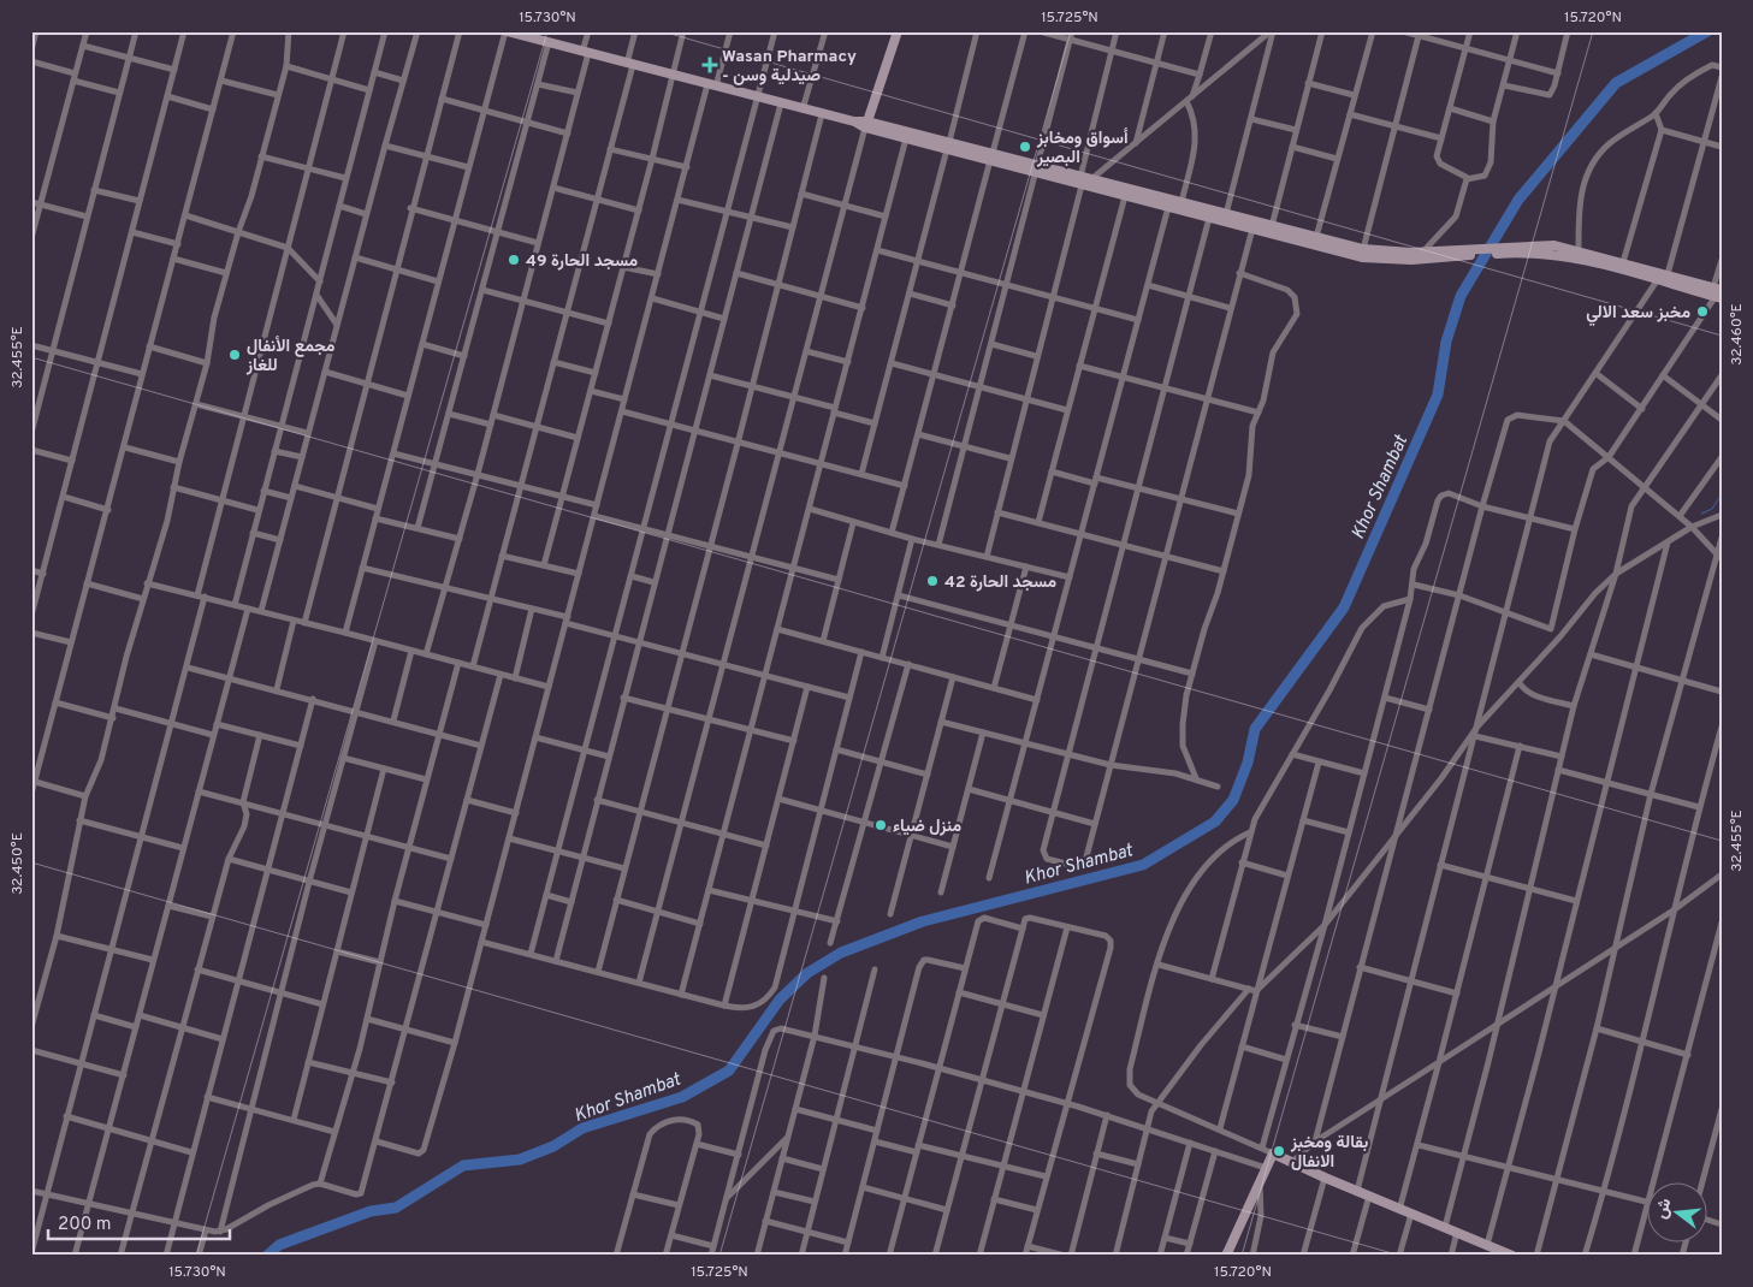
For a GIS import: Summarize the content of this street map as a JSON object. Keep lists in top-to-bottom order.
{
  "water": ["Khor Shambat"],
  "places": {
    "health": ["Wasan Pharmacy - صيدلية وسن"],
    "other": [
      "أسواق ومخابز البصير",
      "مسجد الحارة 49",
      "مخبز سعد الالي",
      "مجمع الأنفال للغاز",
      "مسجد الحارة 42",
      "منزل ضياء",
      "بقالة ومخبز الانفال"
    ]
  },
  "scale_bar": "200 m",
  "north": "left",
  "coordinates": [
    "15.730°N",
    "15.725°N",
    "15.720°N",
    "32.460°E",
    "32.455°E",
    "32.450°E"
  ]
}
